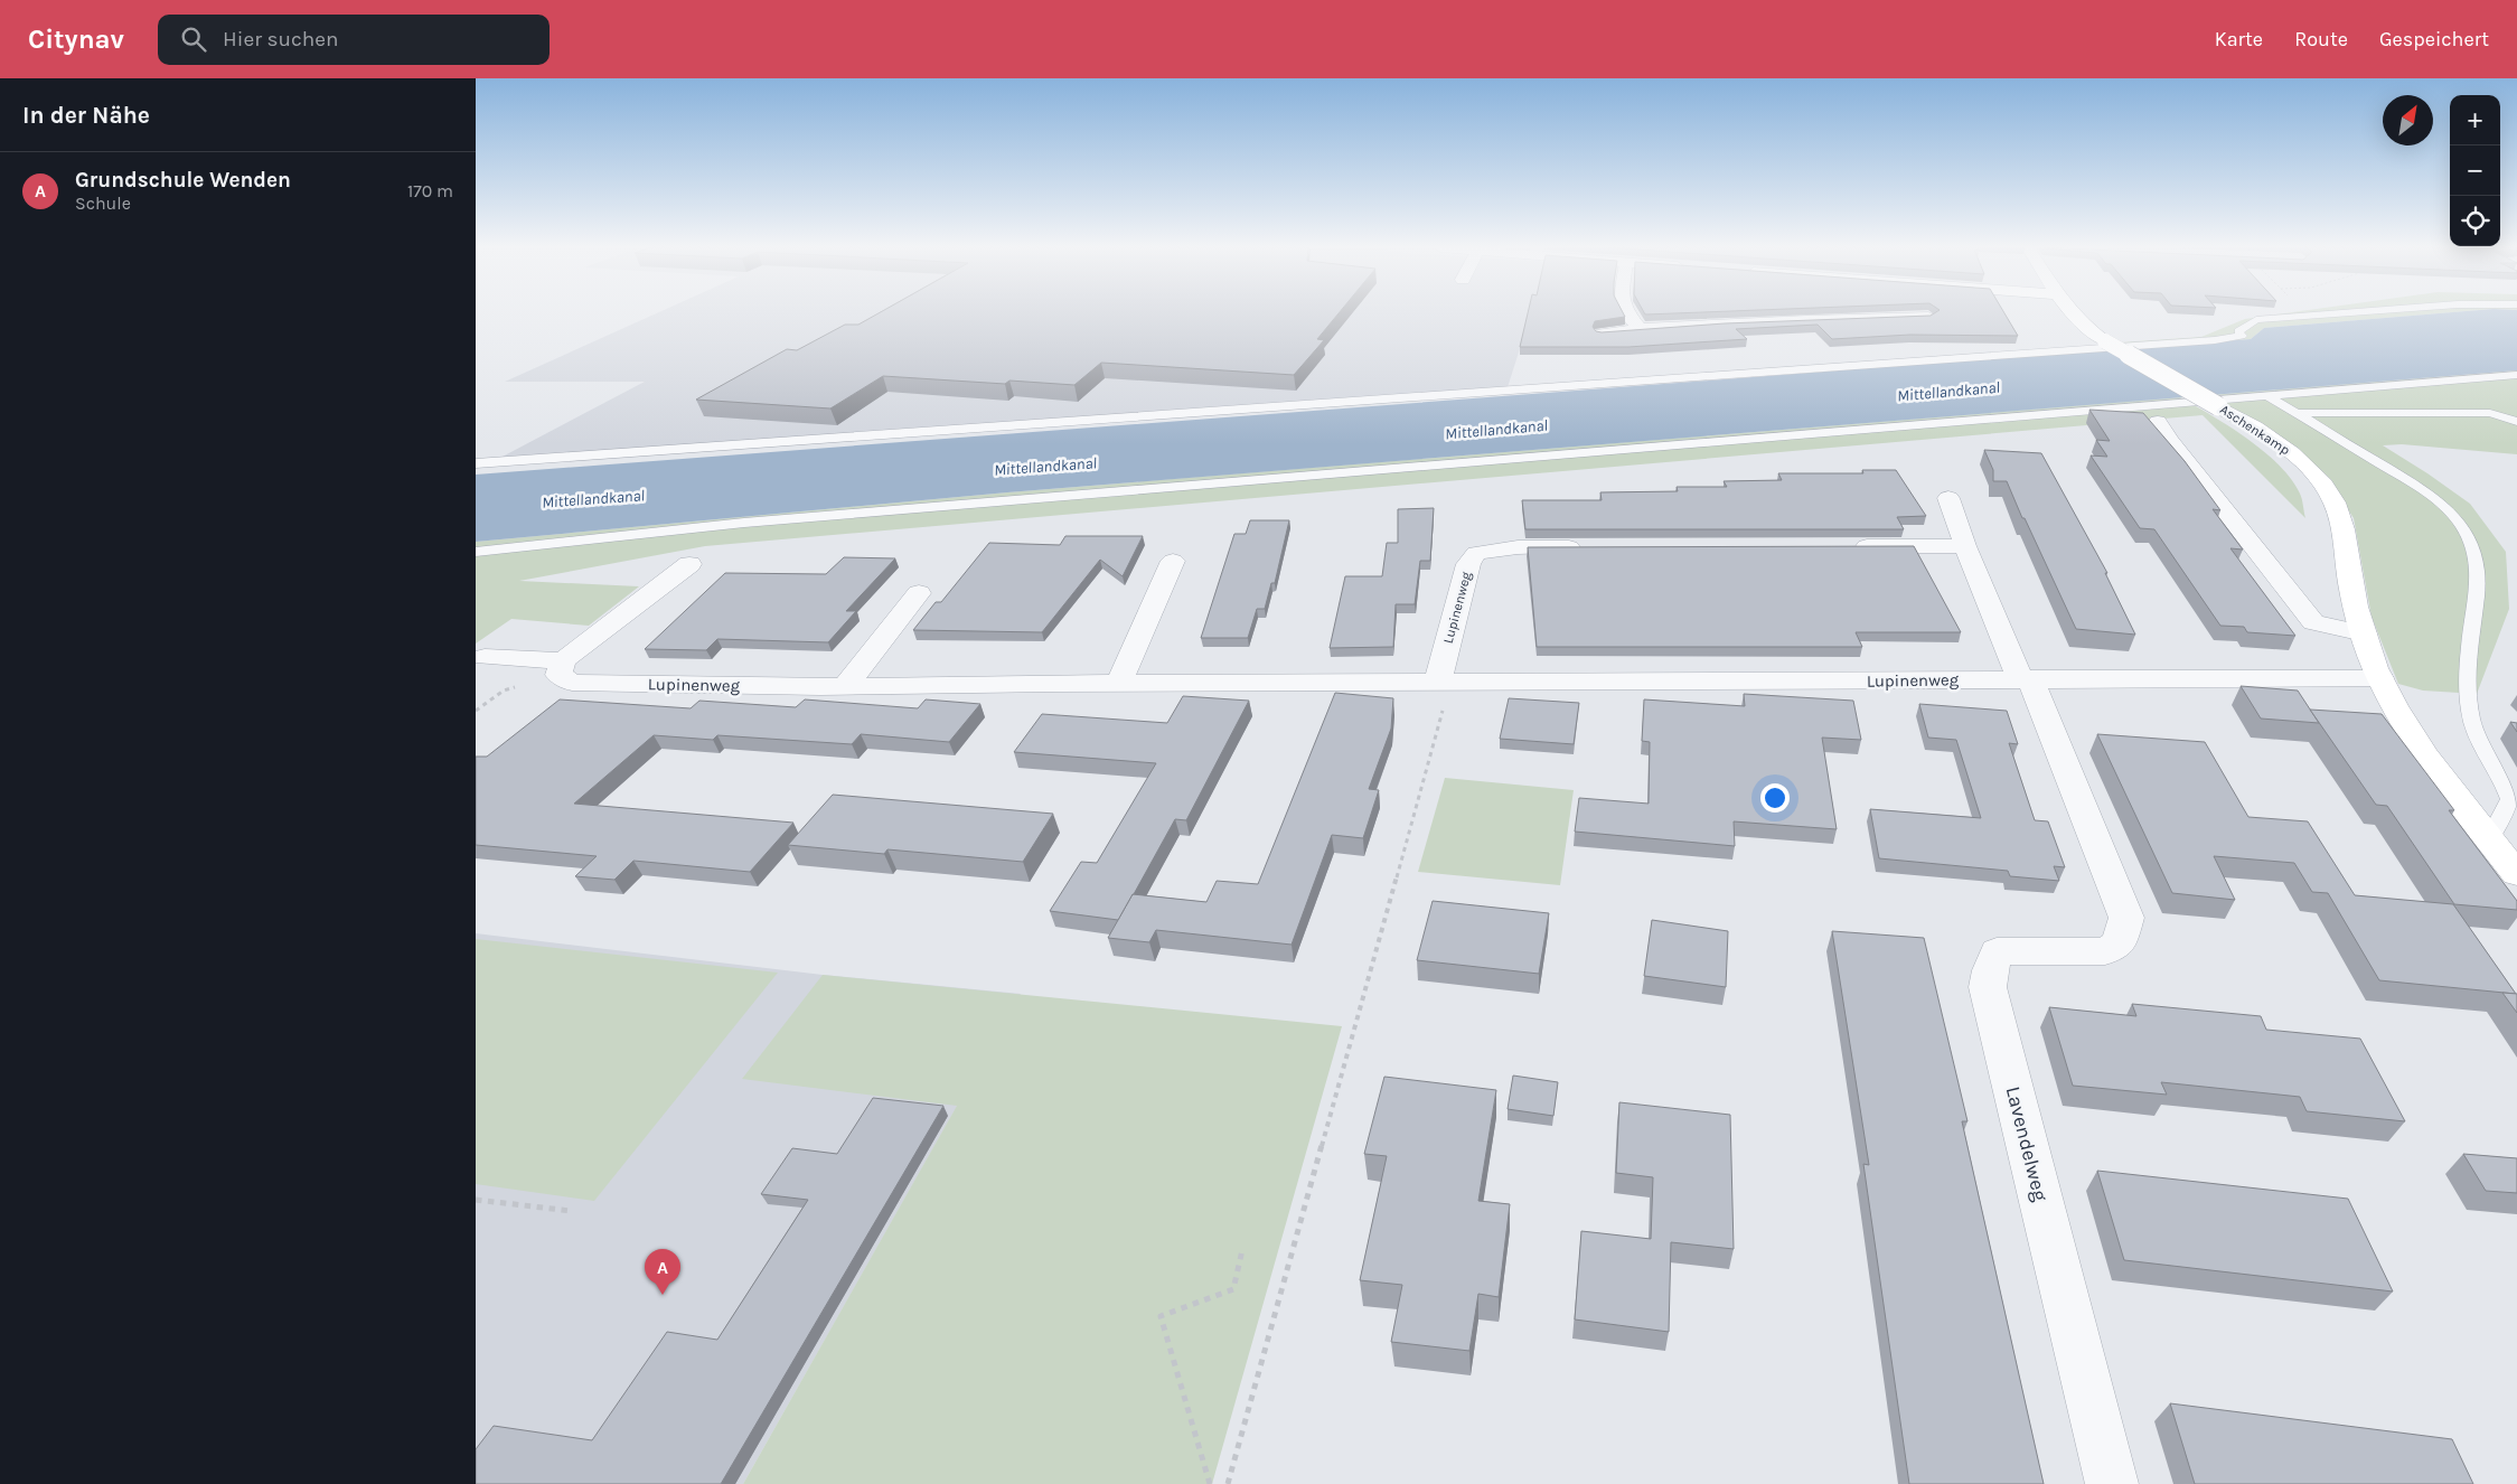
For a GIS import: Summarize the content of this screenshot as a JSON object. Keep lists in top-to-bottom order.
{
  "streets": {
    "street": ["Aschenkamp", "Lupinenweg", "Lavendelweg"]
  },
  "crossings": [
    ["Aschenkamp", "Lupinenweg"],
    ["Lupinenweg", "Lavendelweg"]
  ],
  "water": ["Mittellandkanal"],
  "north": "top right",
  "page": {
    "header": "Citynav",
    "search": "Hier suchen",
    "nav": ["Karte", "Route", "Gespeichert"],
    "heading": "In der Nähe",
    "map_buttons": ["+", "−"],
    "list": [
      {
        "mark": "A",
        "name": "Grundschule Wenden",
        "note": "Schule",
        "value": "170 m"
      }
    ],
    "pins": "A"
  }
}
